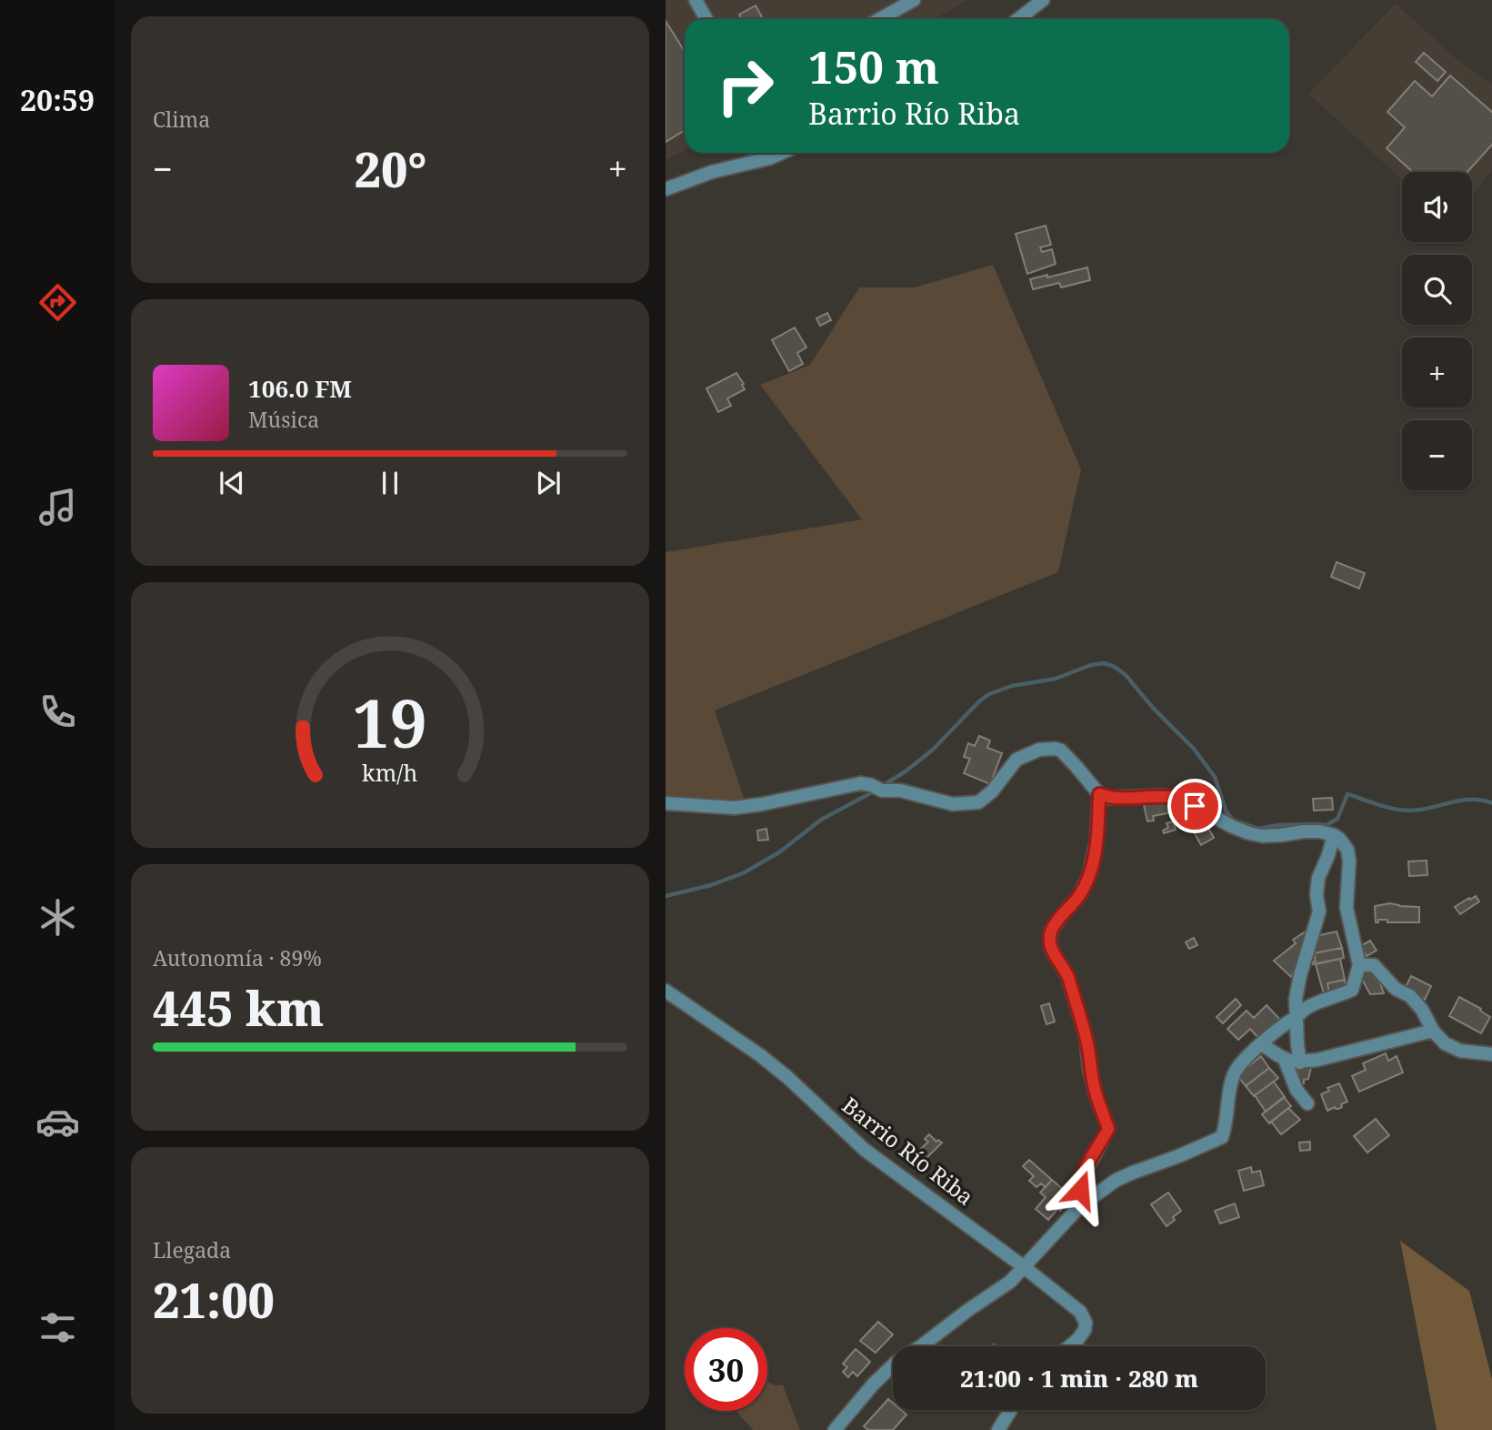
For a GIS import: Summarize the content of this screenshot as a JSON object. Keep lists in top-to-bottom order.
{
  "streets": {
    "street": ["Barrio Río Riba"]
  },
  "page": {
    "tabs": "20:59",
    "tile": [
      "Clima",
      ["Autonomía · 89%", "445 km"],
      ["Llegada", "21:00"]
    ],
    "turn": ["150 m", "Barrio Río Riba"],
    "heat": ["−", "20°", "+"],
    "map_buttons": ["+", "−"],
    "song": ["106.0 FM", "Música"],
    "limit": "30",
    "trip": "21:00 · 1 min · 280 m",
    "gauge": ["19", "km/h"]
  }
}
